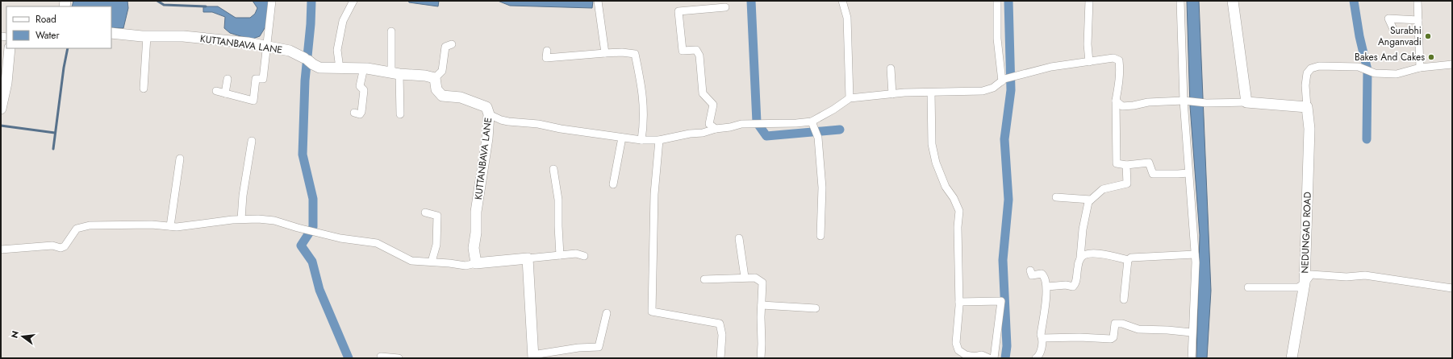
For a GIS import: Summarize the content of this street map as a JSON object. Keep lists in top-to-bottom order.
{
  "streets": {
    "street": ["KUTTANBAVA LANE", "NEDUNGAD ROAD"]
  },
  "places": ["Surabhi Anganvadi", "Bakes And Cakes"],
  "legend": ["Road", "Water"],
  "north": "left"
}
